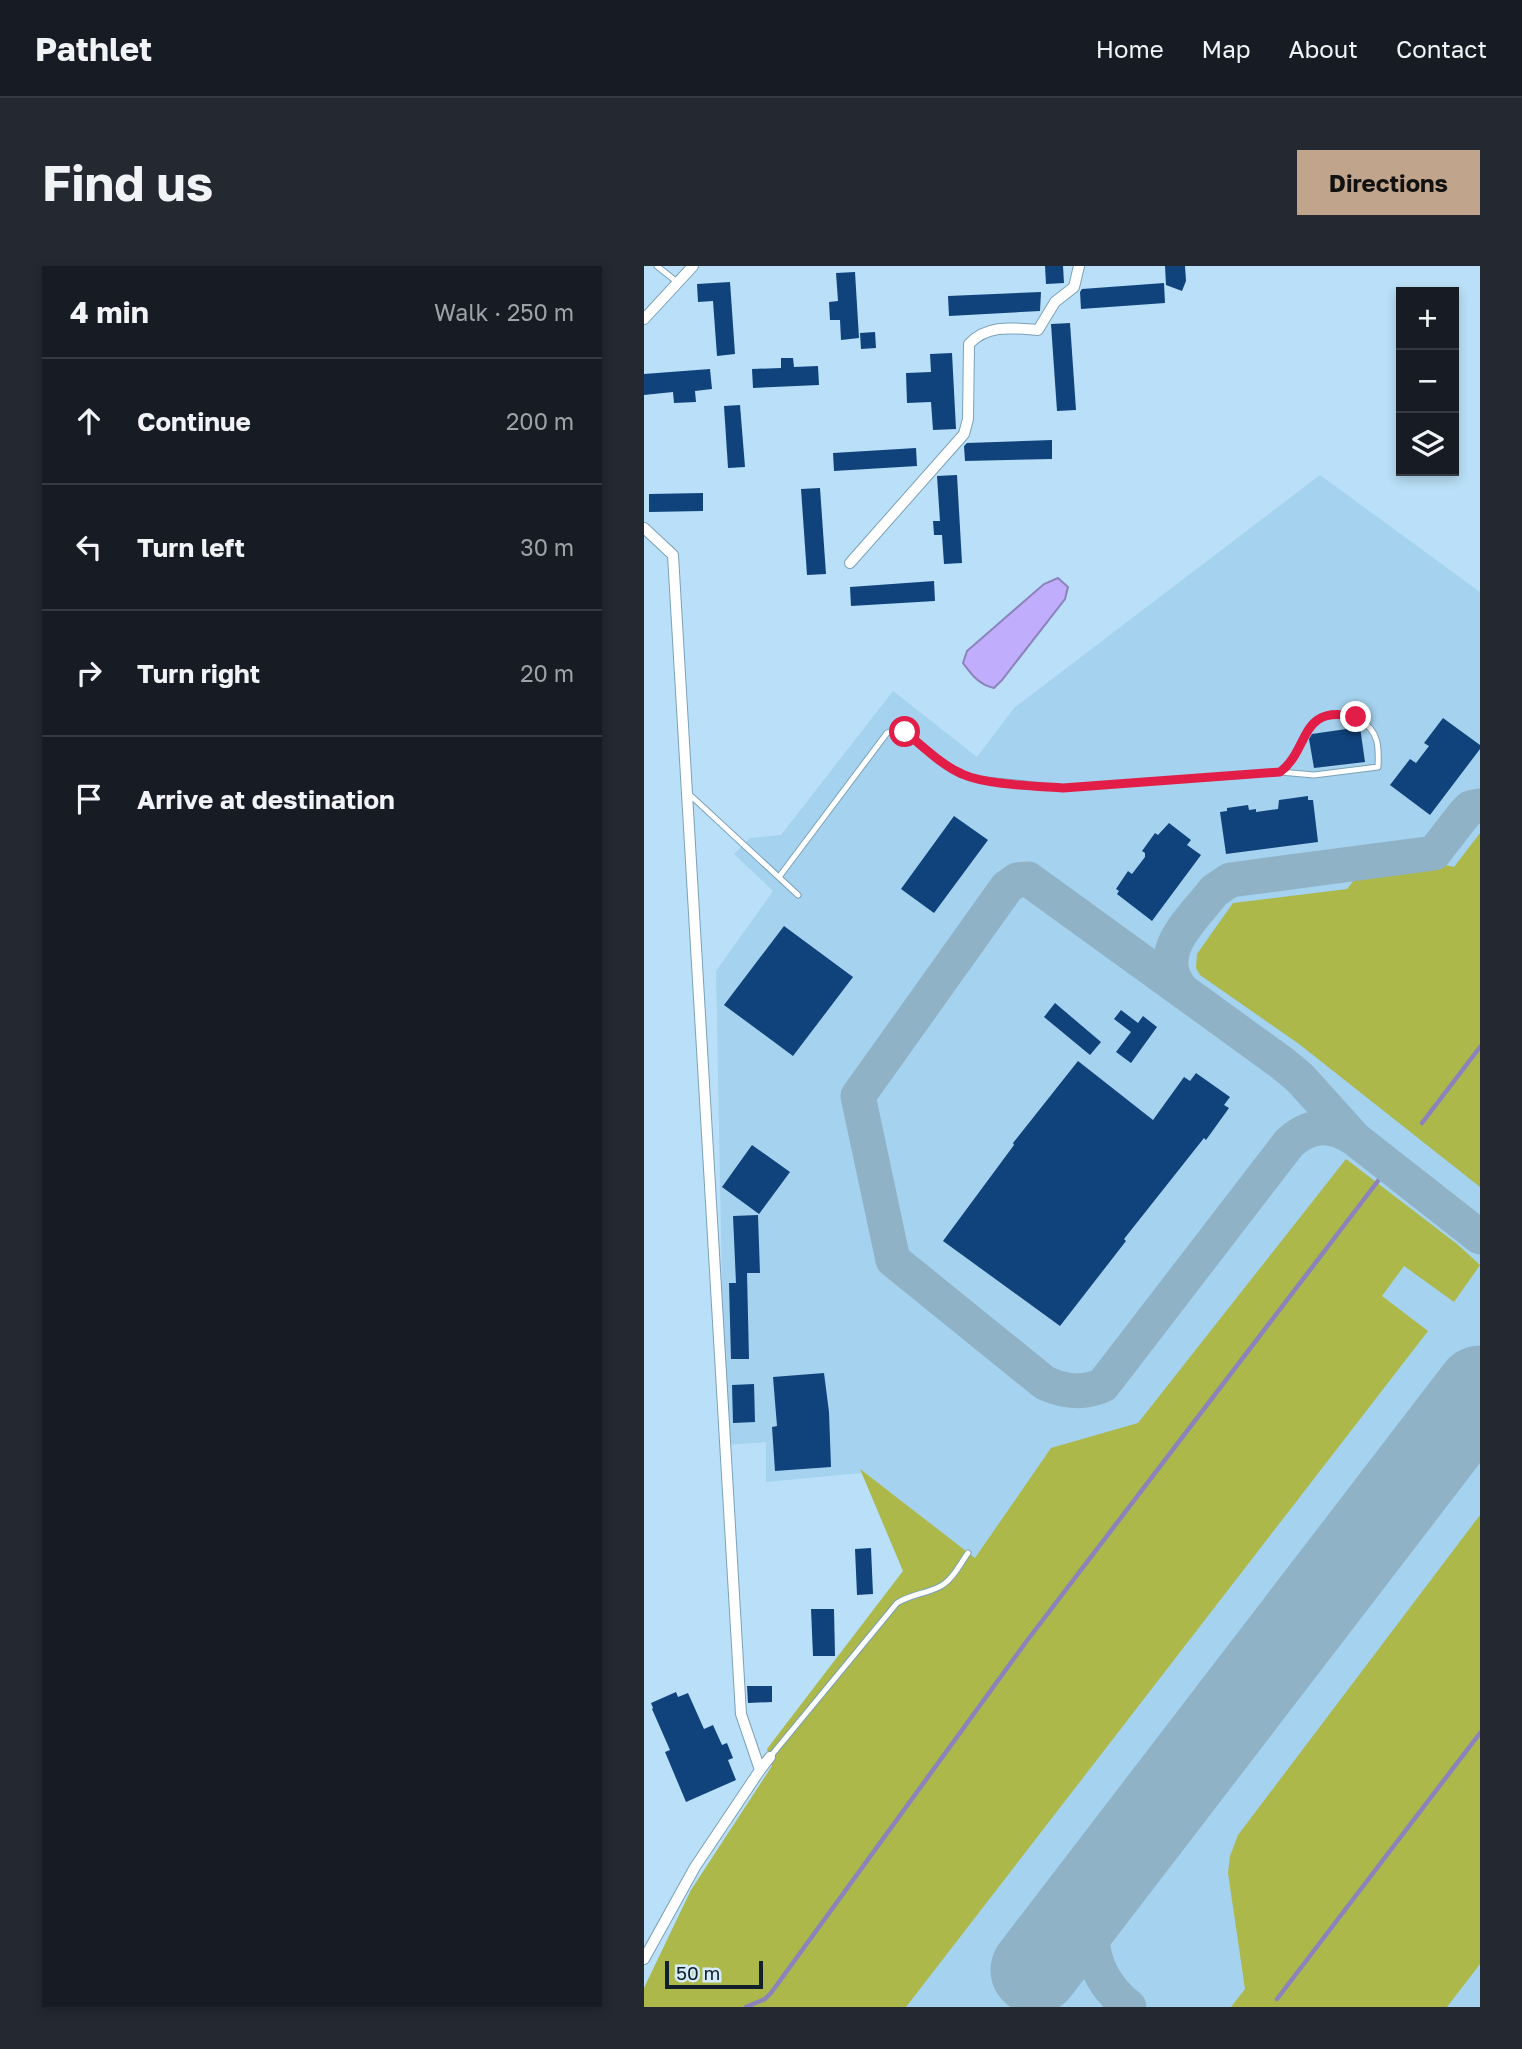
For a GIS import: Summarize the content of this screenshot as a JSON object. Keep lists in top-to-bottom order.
{
  "scale_bar": "50 m",
  "page": {
    "header": "Pathlet",
    "nav": [
      "Home",
      "Map",
      "About",
      "Contact"
    ],
    "buttons": "Directions",
    "title": "Find us",
    "heading": ["4 min", "Walk · 250 m"],
    "map_buttons": ["+", "−"],
    "list": [
      ["Continue", "200 m"],
      ["Turn left", "30 m"],
      ["Turn right", "20 m"],
      "Arrive at destination"
    ],
    "scale": "50 m"
  }
}
